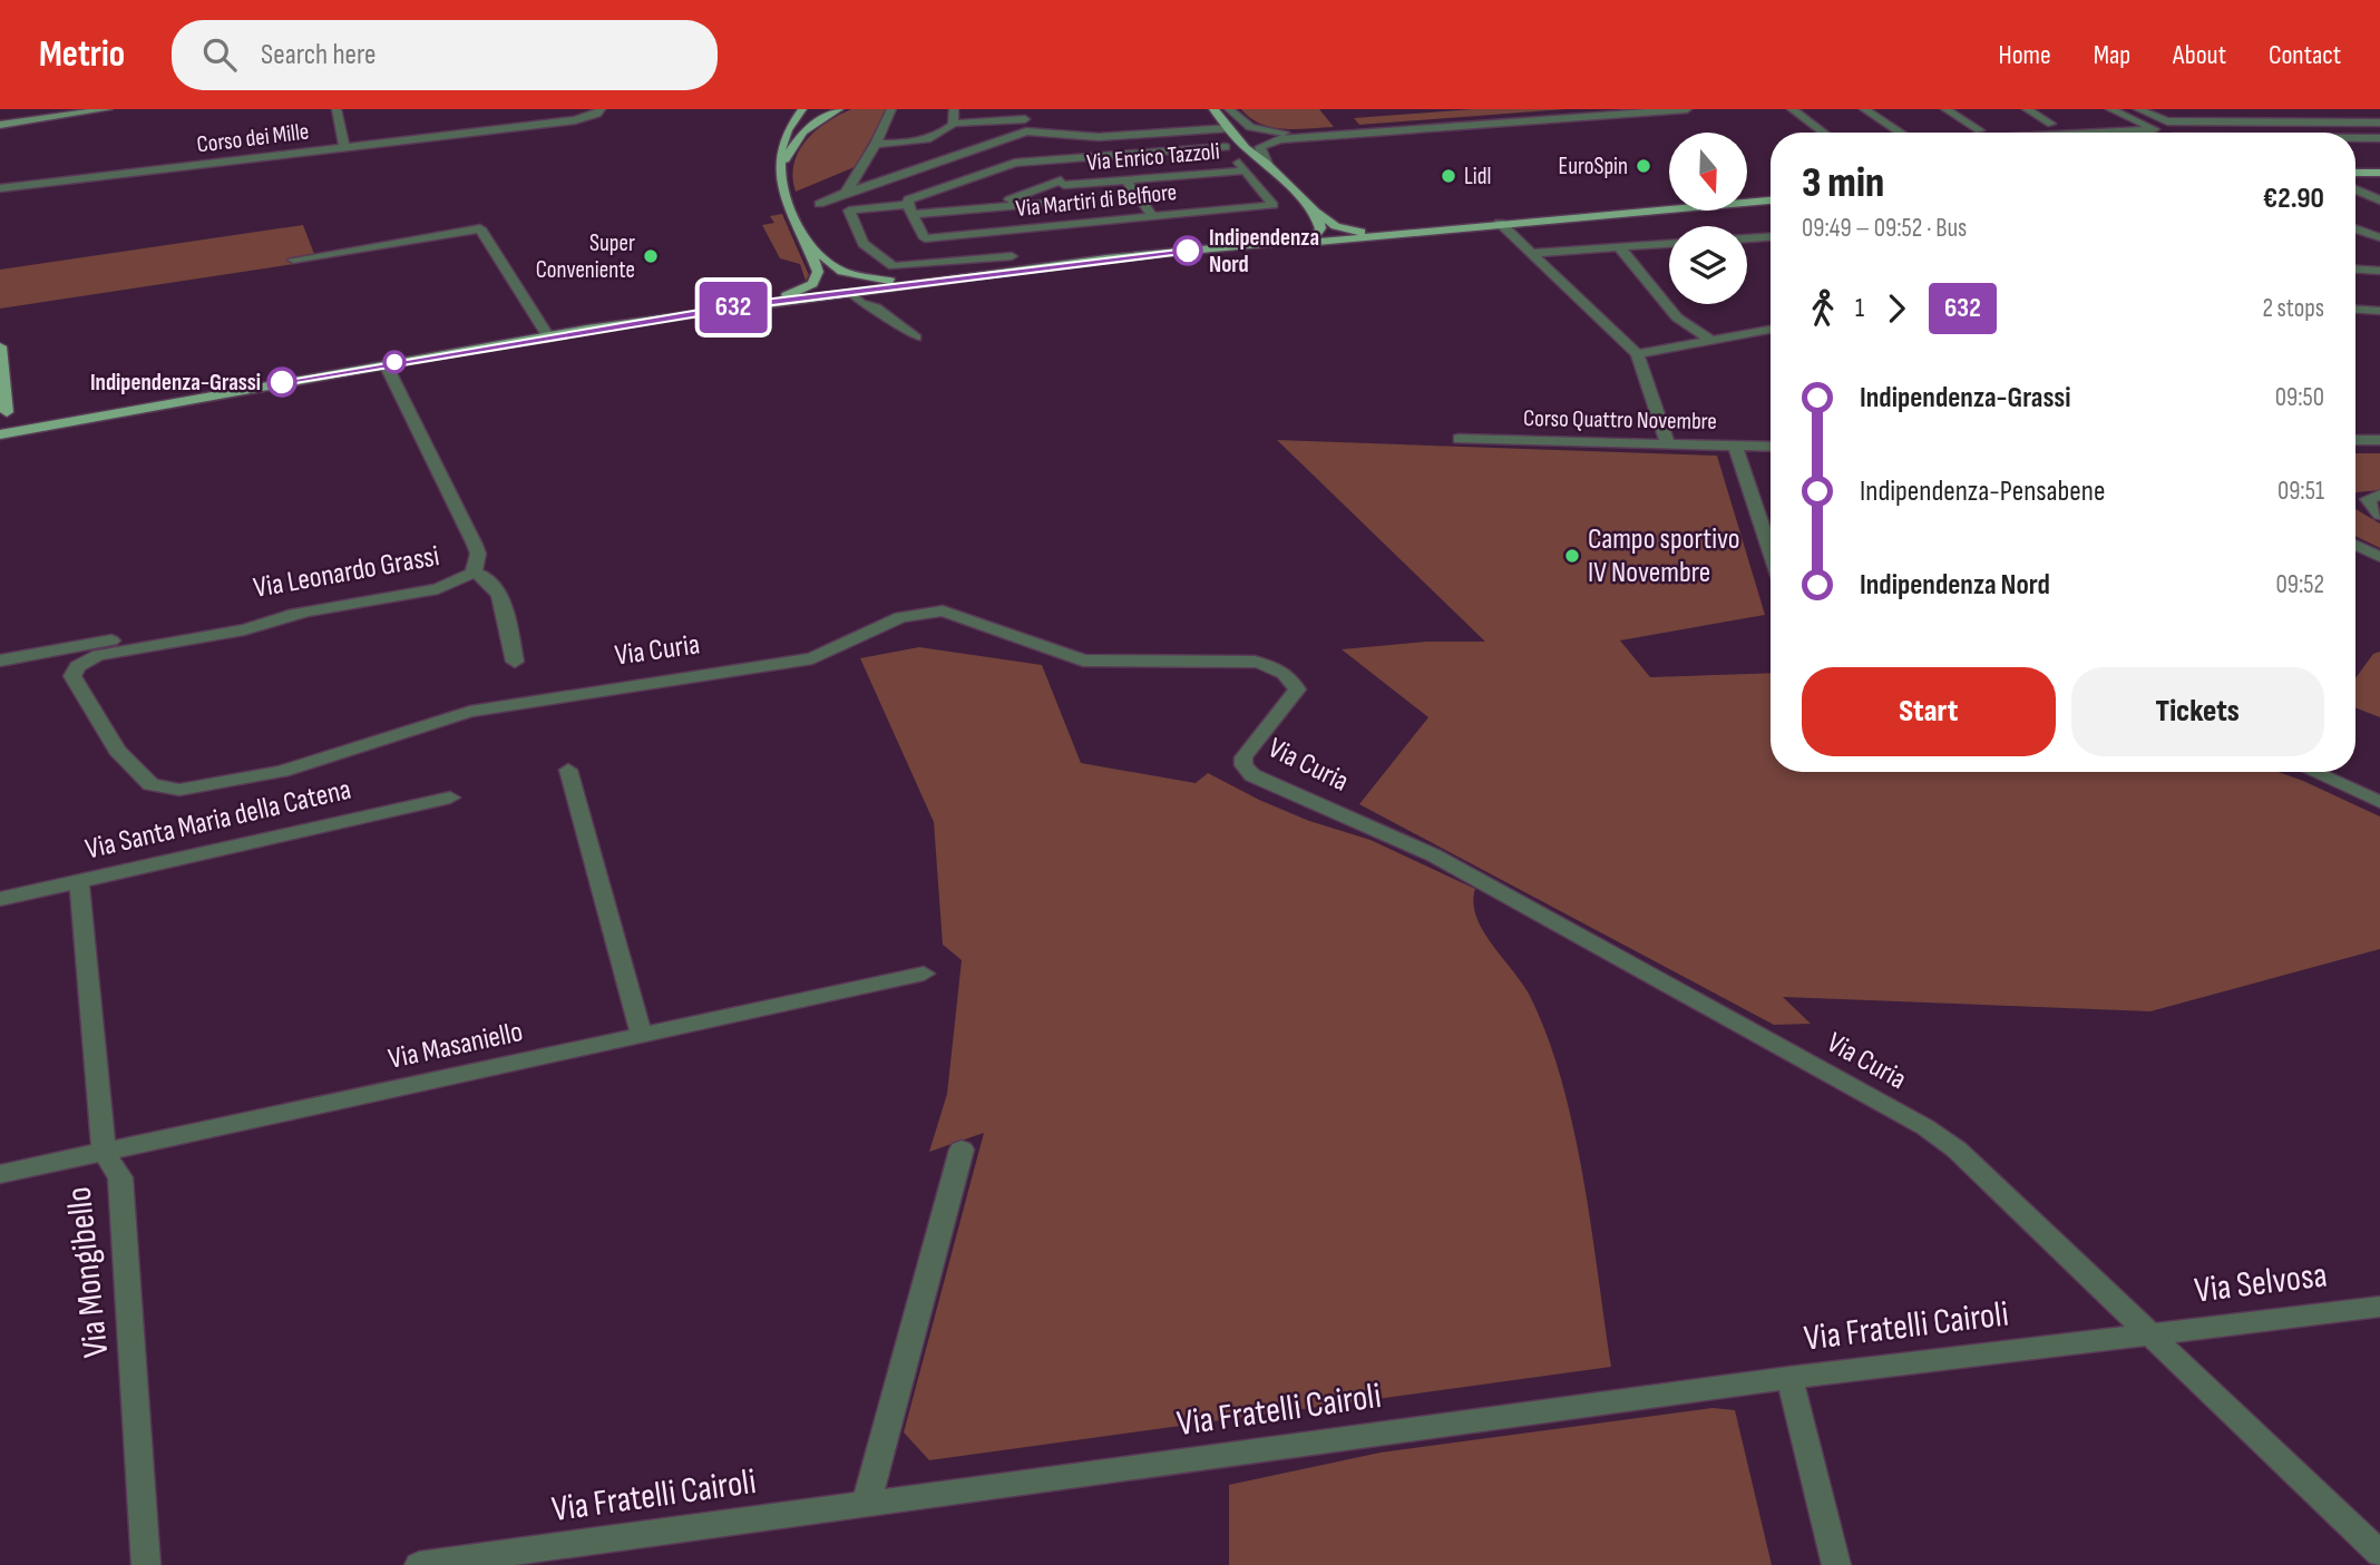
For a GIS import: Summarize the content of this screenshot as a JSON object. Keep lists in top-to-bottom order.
{
  "streets": {
    "street": [
      "Corso dei Mille",
      "Via Enrico Tazzoli",
      "Via Martiri di Belfiore",
      "Corso Quattro Novembre",
      "Via Leonardo Grassi",
      "Via Curia",
      "Via Santa Maria della Catena",
      "Via Masaniello",
      "Via Mongibello",
      "Via Selvosa",
      "Via Fratelli Cairoli"
    ]
  },
  "crossings": [
    ["Via Enrico Tazzoli", "Via Martiri di Belfiore"],
    ["Via Leonardo Grassi", "Via Curia"],
    ["Via Curia", "Via Selvosa"],
    ["Via Curia", "Via Fratelli Cairoli"],
    ["Via Santa Maria della Catena", "Via Mongibello"],
    ["Via Masaniello", "Via Mongibello"],
    ["Via Selvosa", "Via Fratelli Cairoli"]
  ],
  "places": [
    "EuroSpin",
    "Lidl",
    "Indipendenza Nord",
    "Super Conveniente",
    "Indipendenza-Grassi",
    "Campo sportivo IV Novembre"
  ],
  "lines": ["bus line 632"],
  "north": "bottom",
  "page": {
    "header": "Metrio",
    "search": "Search here",
    "nav": [
      "Home",
      "Map",
      "About",
      "Contact"
    ],
    "on_map": "632",
    "heading": ["3 min", "09:49 – 09:52 · Bus", "€2.90"],
    "legs": ["1", "632", "2 stops"],
    "list": [
      {
        "name": "Indipendenza-Grassi",
        "value": "09:50"
      },
      {
        "name": "Indipendenza-Pensabene",
        "value": "09:51"
      },
      {
        "name": "Indipendenza Nord",
        "value": "09:52"
      }
    ],
    "buttons": ["Start", "Tickets"]
  }
}
